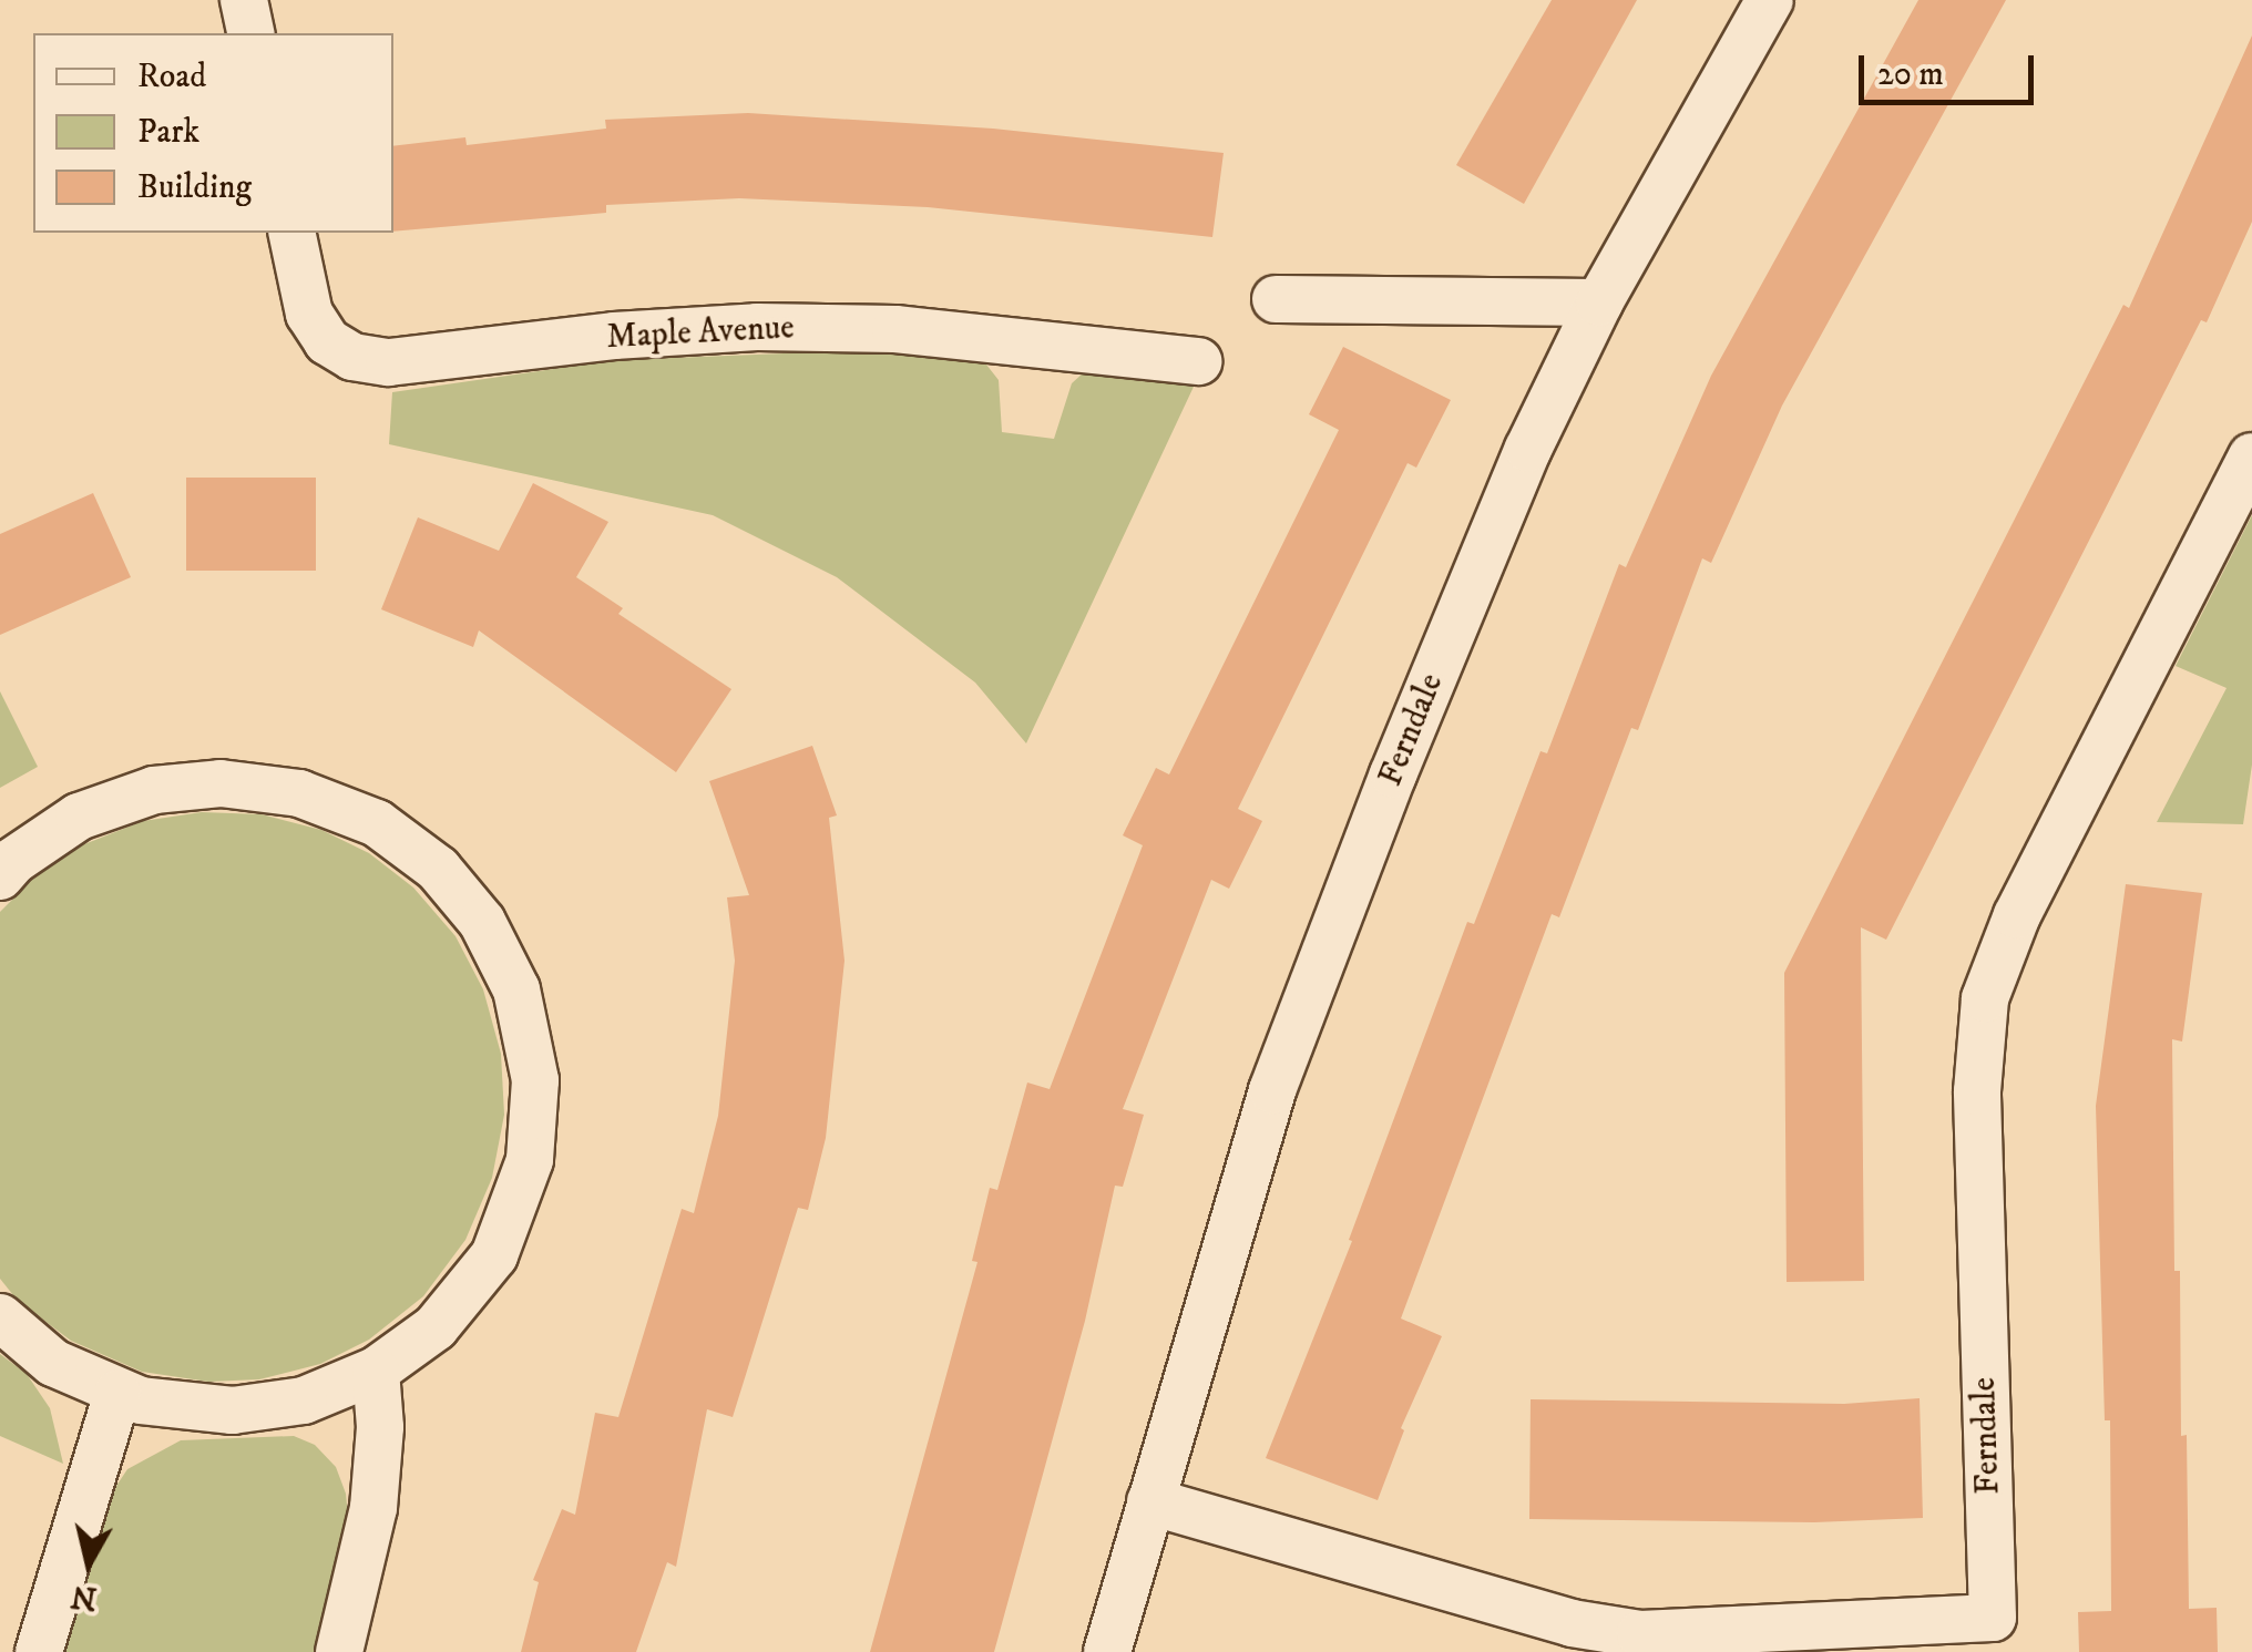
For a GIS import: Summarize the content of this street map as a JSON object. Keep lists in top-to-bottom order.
{
  "streets": {
    "street": ["Maple Avenue", "Ferndale"]
  },
  "legend": ["Road", "Park", "Building"],
  "scale_bar": "20 m",
  "north": "bottom"
}
